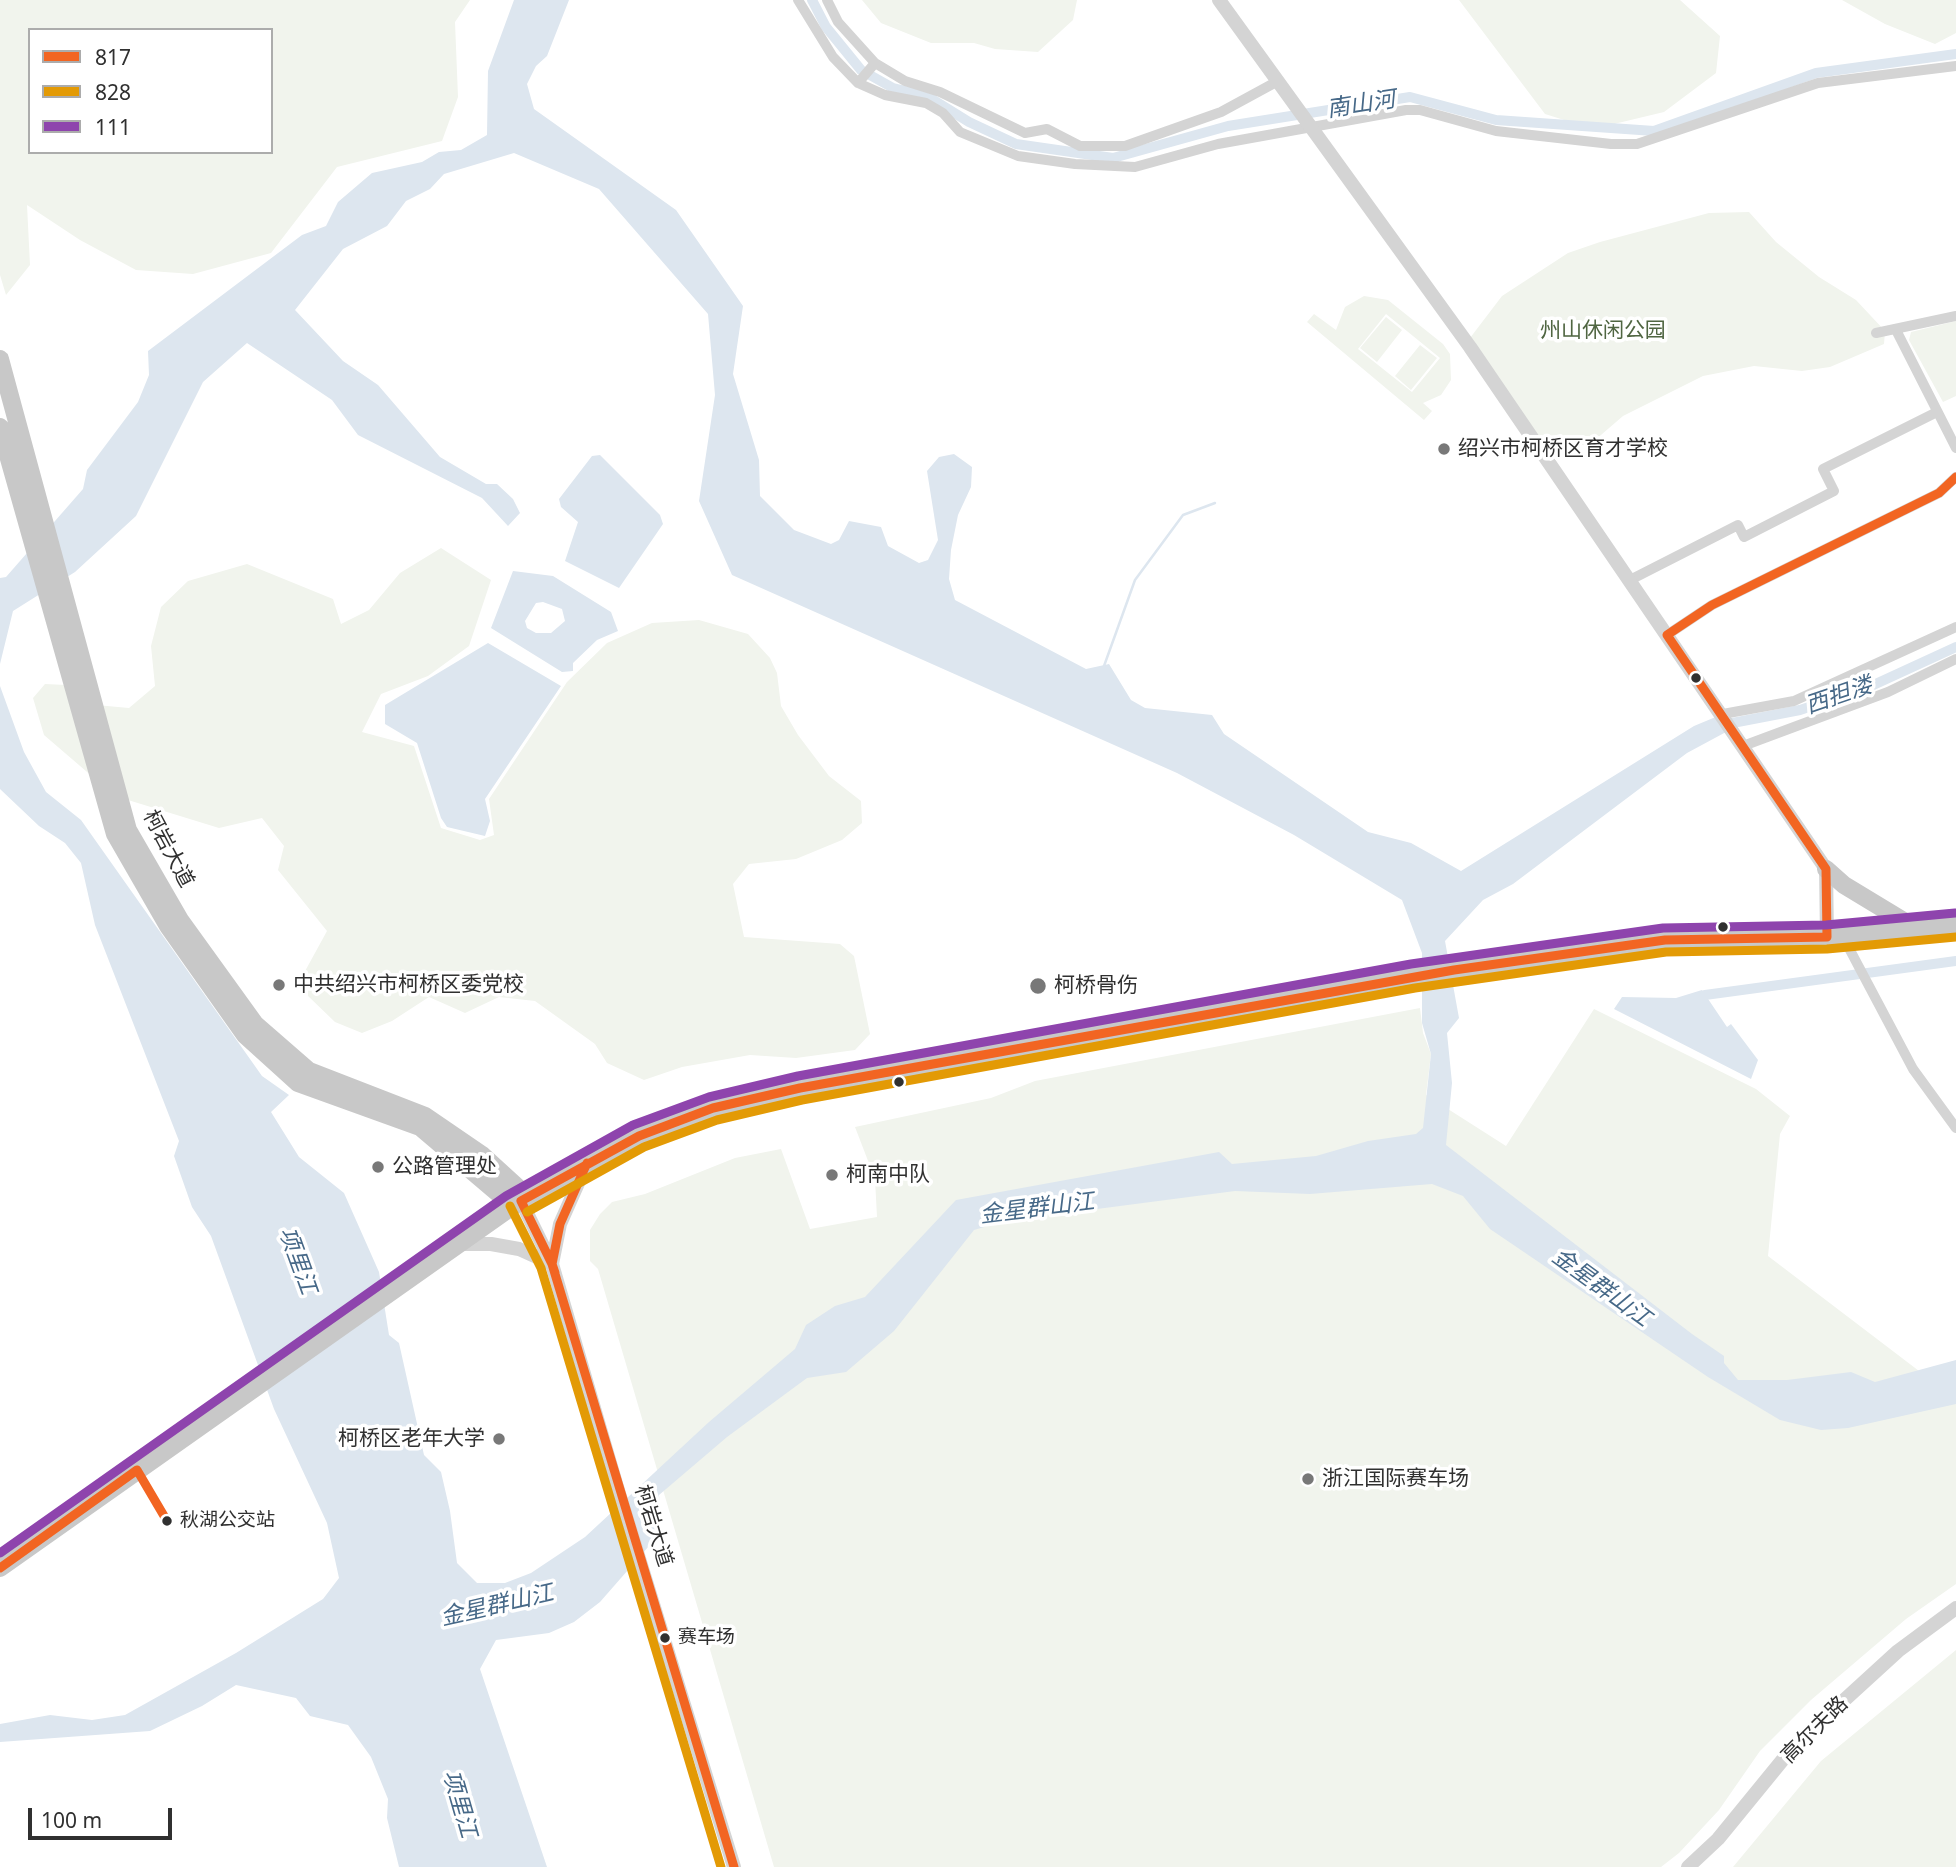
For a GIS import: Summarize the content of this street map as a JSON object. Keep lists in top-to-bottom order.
{
  "streets": {
    "main road": ["柯岩大道"],
    "street": ["高尔夫路"]
  },
  "water": [
    "南山河",
    "西担溇",
    "金星群山江",
    "项里江"
  ],
  "parks": ["州山休闲公园"],
  "places": [
    "绍兴市柯桥区育才学校",
    "中共绍兴市柯桥区委党校",
    "柯桥骨伤",
    "公路管理处",
    "柯南中队",
    "柯桥区老年大学",
    "浙江国际赛车场",
    "秋湖公交站",
    "赛车场"
  ],
  "lines": ["transit line 817", "transit line 111", "transit line 828"],
  "legend": ["817", "828", "111"],
  "scale_bar": "100 m"
}
